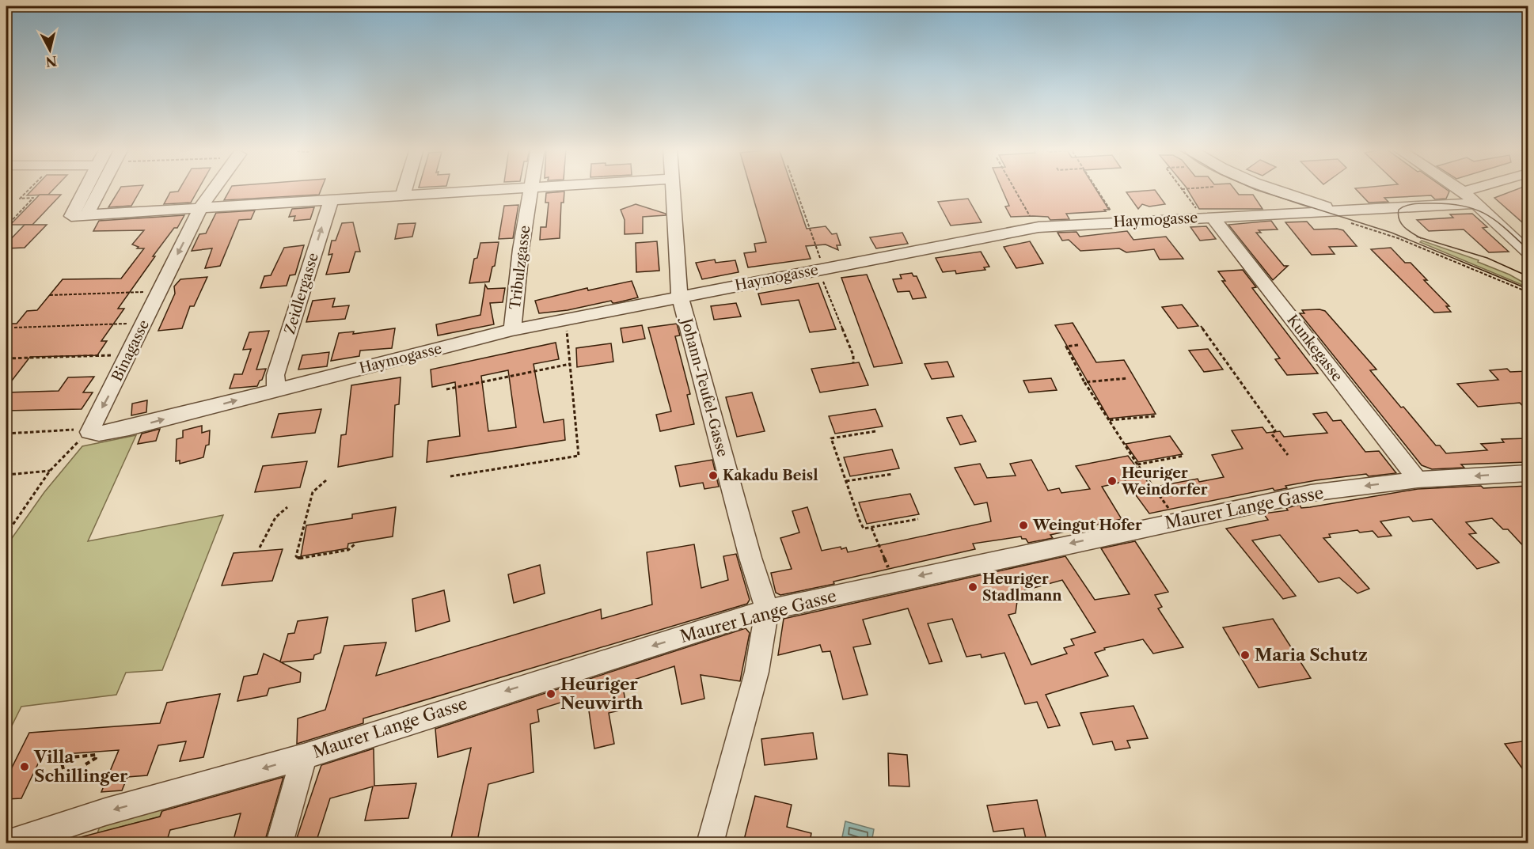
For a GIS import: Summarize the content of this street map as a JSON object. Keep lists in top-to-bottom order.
{
  "streets": {
    "street": [
      "Haymogasse",
      "Tribulzgasse",
      "Zeidlergasse",
      "Kunkegasse",
      "Binagasse",
      "Johann-Teufel-Gasse",
      "Maurer Lange Gasse"
    ]
  },
  "crossings": [
    ["Haymogasse", "Tribulzgasse"],
    ["Haymogasse", "Zeidlergasse"],
    ["Haymogasse", "Kunkegasse"],
    ["Haymogasse", "Binagasse"],
    ["Haymogasse", "Johann-Teufel-Gasse"],
    ["Kunkegasse", "Maurer Lange Gasse"],
    ["Johann-Teufel-Gasse", "Maurer Lange Gasse"]
  ],
  "one_way": ["Zeidlergasse", "Binagasse", "Maurer Lange Gasse"],
  "places": [
    "Kakadu Beisl",
    "Heuriger Weindorfer",
    "Weingut Hofer",
    "Heuriger Stadlmann",
    "Maria Schutz",
    "Heuriger Neuwirth",
    "Villa Schillinger"
  ],
  "north": "bottom"
}
